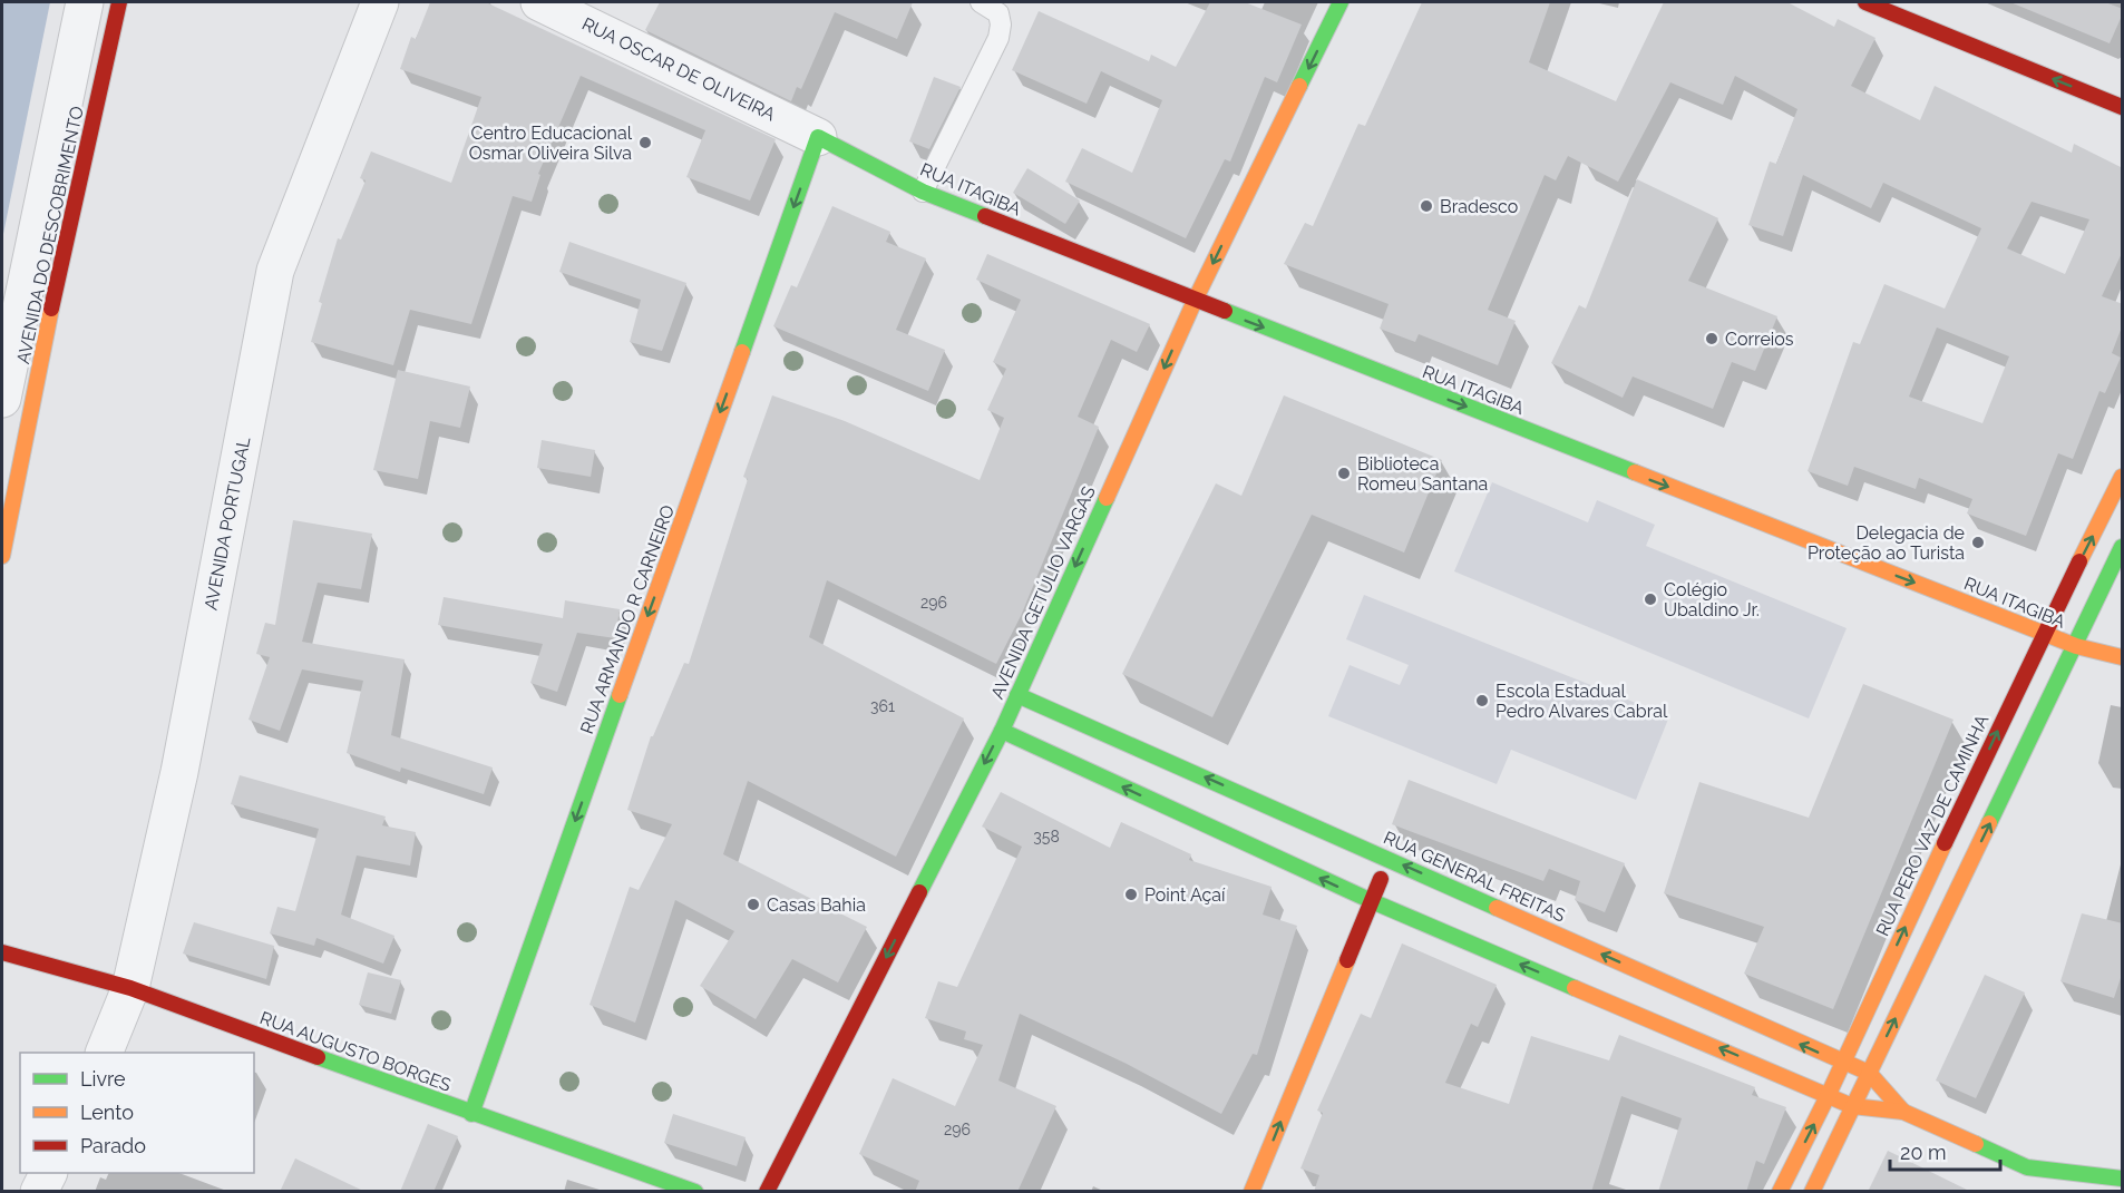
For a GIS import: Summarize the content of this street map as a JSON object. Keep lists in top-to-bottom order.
{
  "streets": {
    "street": [
      "RUA OSCAR DE OLIVEIRA",
      "RUA ITAGIBA",
      "AVENIDA DO DESCOBRIMENTO",
      "AVENIDA PORTUGAL",
      "AVENIDA GETÚLIO VARGAS",
      "RUA ARMANDO R CARNEIRO",
      "RUA PERO VAZ DE CAMINHA",
      "RUA GENERAL FREITAS",
      "RUA AUGUSTO BORGES"
    ]
  },
  "crossings": [
    ["RUA OSCAR DE OLIVEIRA", "RUA ITAGIBA"],
    ["RUA OSCAR DE OLIVEIRA", "RUA ARMANDO R CARNEIRO"],
    ["RUA ITAGIBA", "AVENIDA GETÚLIO VARGAS"],
    ["RUA ITAGIBA", "RUA ARMANDO R CARNEIRO"],
    ["RUA ITAGIBA", "RUA PERO VAZ DE CAMINHA"],
    ["AVENIDA PORTUGAL", "RUA AUGUSTO BORGES"],
    ["AVENIDA GETÚLIO VARGAS", "RUA GENERAL FREITAS"],
    ["RUA ARMANDO R CARNEIRO", "RUA AUGUSTO BORGES"],
    ["RUA PERO VAZ DE CAMINHA", "RUA GENERAL FREITAS"]
  ],
  "one_way": ["RUA ITAGIBA", "AVENIDA GETÚLIO VARGAS", "RUA ARMANDO R CARNEIRO"],
  "places": [
    "Centro Educacional Osmar Oliveira Silva",
    "Bradesco",
    "Correios",
    "Biblioteca Romeu Santana",
    "Delegacia de Proteção ao Turista",
    "Colégio Ubaldino Jr.",
    "Escola Estadual Pedro Alvares Cabral",
    "Point Açaí",
    "Casas Bahia"
  ],
  "house_numbers": [
    "296",
    "361",
    "358",
    "296"
  ],
  "legend": ["Livre", "Lento", "Parado"],
  "scale_bar": "20 m"
}
